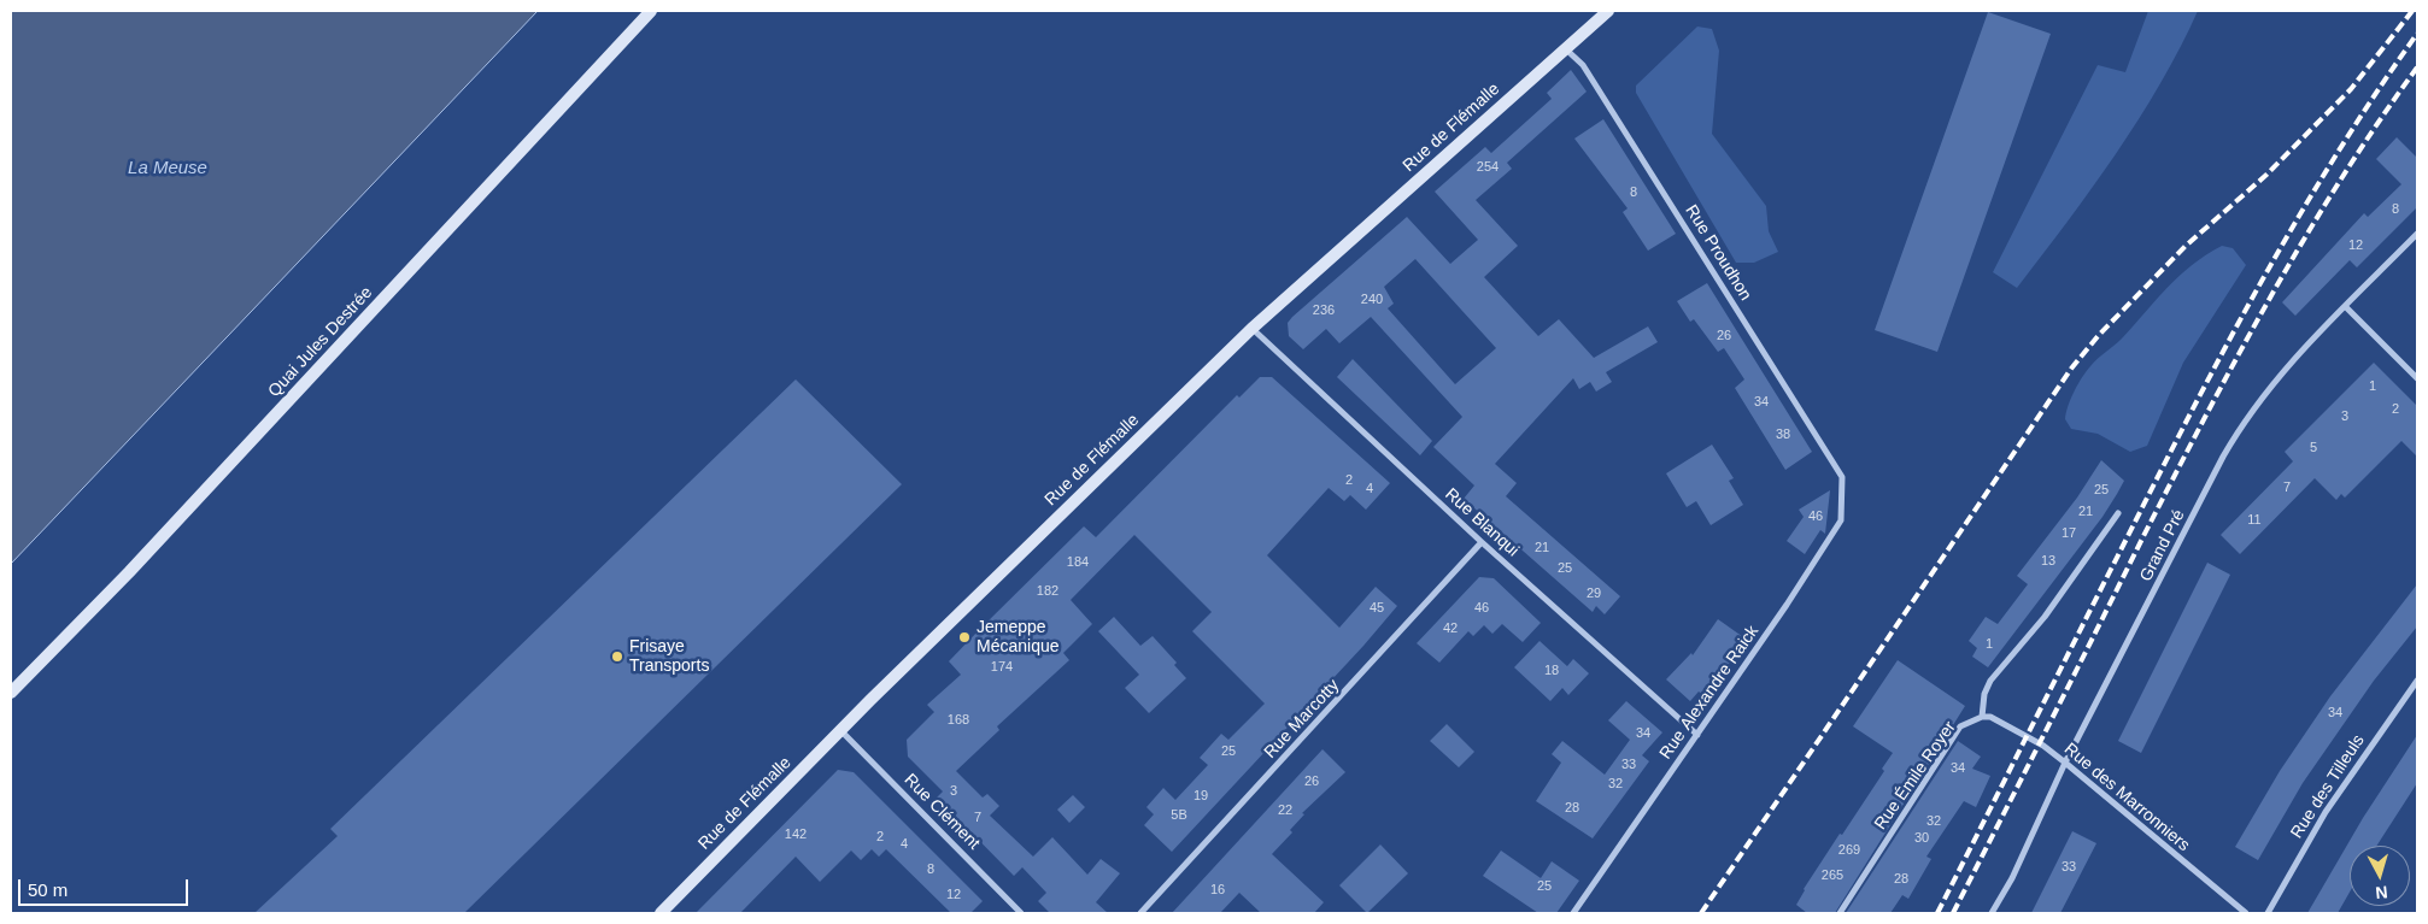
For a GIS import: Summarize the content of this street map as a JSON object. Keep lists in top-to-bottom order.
{
  "streets": {
    "street": [
      "Rue de Flémalle",
      "Rue Proudhon",
      "Quai Jules Destrée",
      "Rue Blanqui",
      "Grand Pré",
      "Rue Alexandre Raick",
      "Rue Marcotty",
      "Rue Émile Royer",
      "Rue des Tilleuls",
      "Rue des Marronniers",
      "Rue Clément"
    ]
  },
  "crossings": [
    ["Rue de Flémalle", "Rue Proudhon"],
    ["Rue de Flémalle", "Rue Blanqui"],
    ["Rue de Flémalle", "Rue Clément"],
    ["Rue Proudhon", "Rue Alexandre Raick"],
    ["Rue Blanqui", "Rue Alexandre Raick"],
    ["Rue Blanqui", "Rue Marcotty"],
    ["Grand Pré", "Rue des Marronniers"],
    ["Rue Émile Royer", "Rue des Marronniers"]
  ],
  "water": ["La Meuse"],
  "places": ["Jemeppe Mécanique", "Frisaye Transports"],
  "house_numbers": [
    "254",
    "8",
    "8",
    "12",
    "240",
    "236",
    "26",
    "1",
    "34",
    "2",
    "3",
    "38",
    "5",
    "2",
    "7",
    "4",
    "25",
    "21",
    "46",
    "11",
    "17",
    "21",
    "13",
    "184",
    "25",
    "182",
    "29",
    "45",
    "46",
    "42",
    "1",
    "174",
    "18",
    "34",
    "168",
    "34",
    "25",
    "33",
    "34",
    "26",
    "32",
    "3",
    "19",
    "28",
    "22",
    "5B",
    "7",
    "32",
    "142",
    "2",
    "30",
    "4",
    "269",
    "33",
    "8",
    "265",
    "28",
    "25",
    "16",
    "12"
  ],
  "scale_bar": "50 m",
  "north": "bottom"
}
